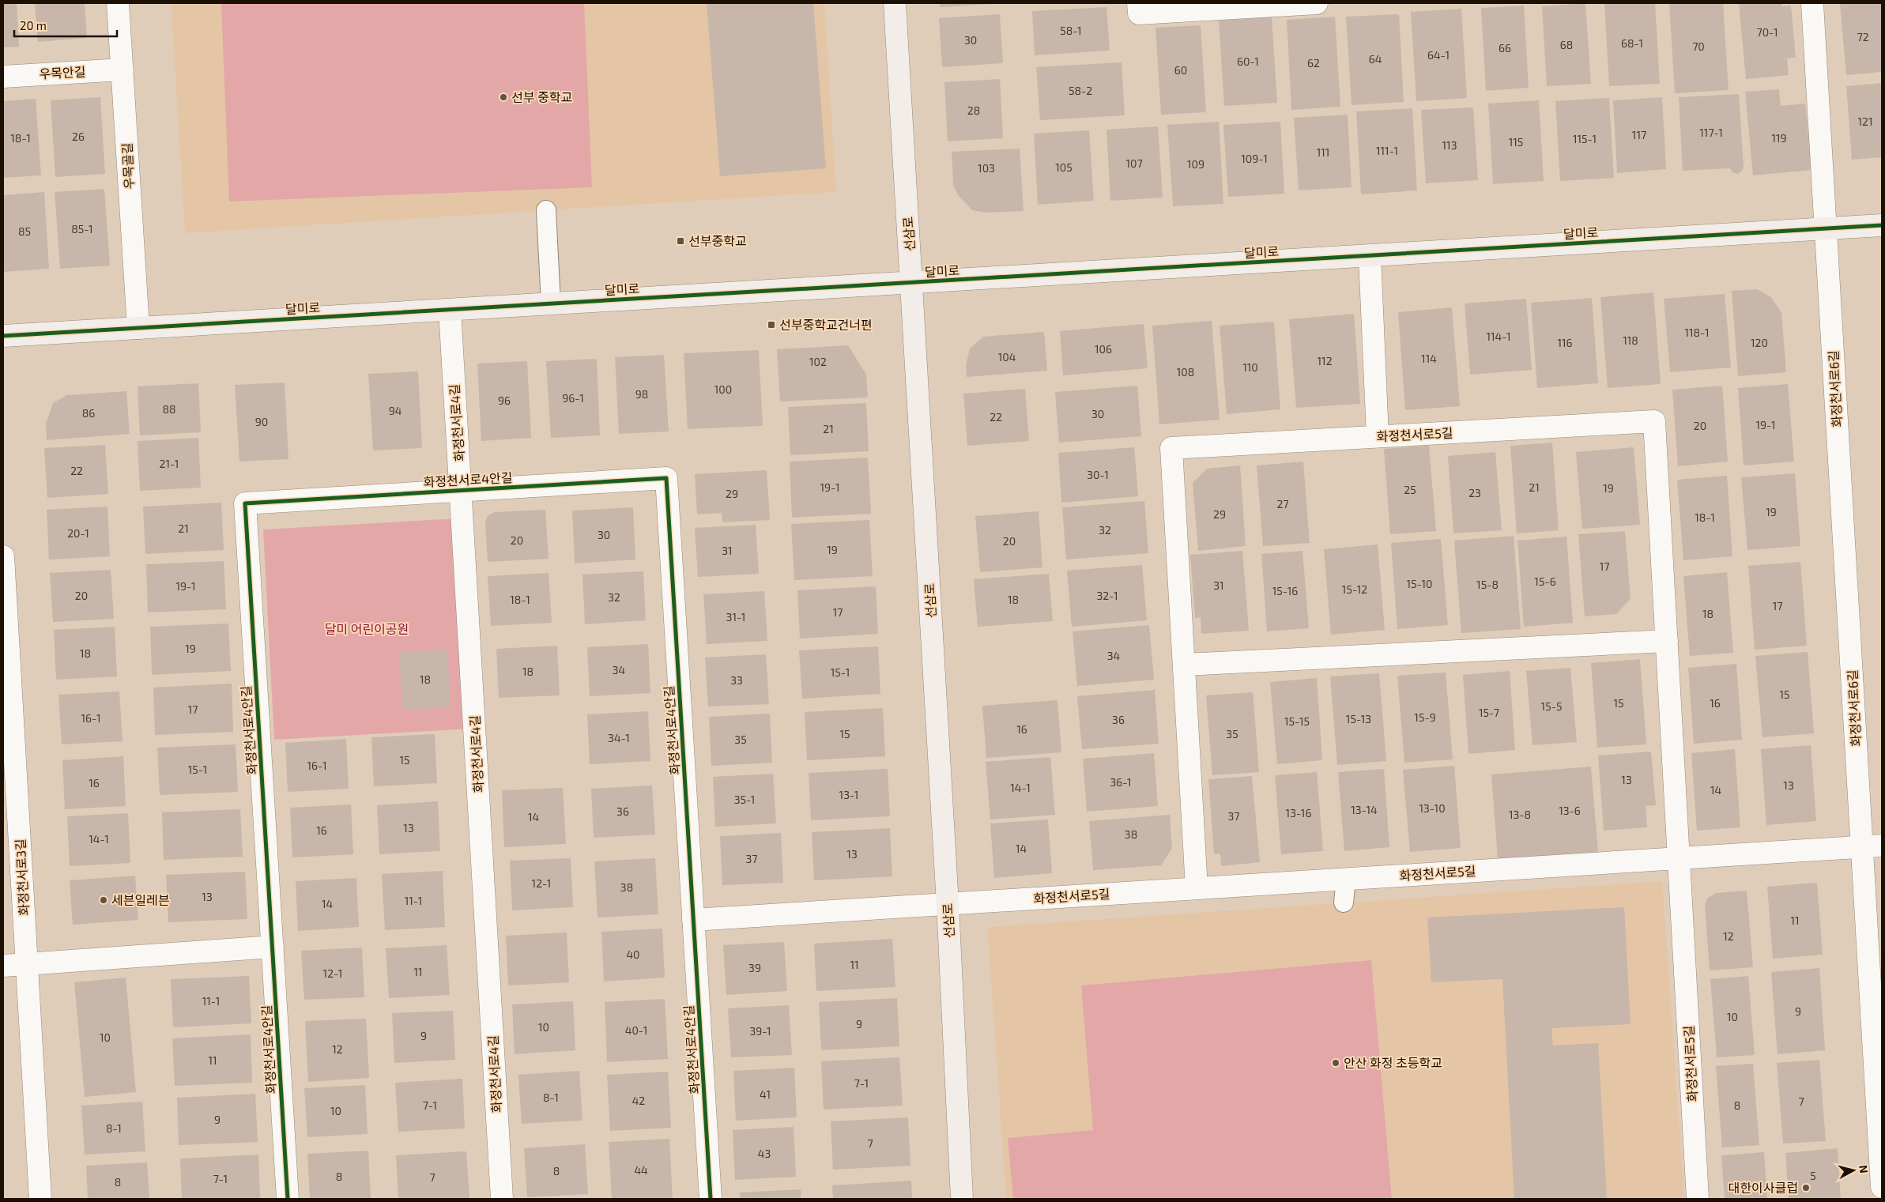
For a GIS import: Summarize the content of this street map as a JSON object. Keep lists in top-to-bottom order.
{
  "streets": {
    "street": [
      "우목안길",
      "우목골길",
      "달미로",
      "선삼로",
      "화정천서로6길",
      "화정천서로4길",
      "화정천서로5길",
      "화정천서로4안길",
      "화정천서로3길"
    ]
  },
  "crossings": [
    ["우목안길", "우목골길"],
    ["우목골길", "달미로"],
    ["달미로", "선삼로"],
    ["달미로", "화정천서로6길"],
    ["달미로", "화정천서로4길"],
    ["선삼로", "화정천서로5길"],
    ["화정천서로4길", "화정천서로4안길"],
    ["화정천서로5길", "화정천서로4안길"]
  ],
  "parks": ["달미 어린이공원"],
  "places": {
    "other": [
      "선부 중학교",
      "세븐일레븐",
      "안산 화정 초등학교",
      "대한이사클럽"
    ],
    "transit": ["선부중학교", "선부중학교건너편"]
  },
  "house_numbers": [
    "58-1",
    "70-1",
    "72",
    "30",
    "68-1",
    "68",
    "70",
    "66",
    "64-1",
    "64",
    "60-1",
    "62",
    "60",
    "58-2",
    "28",
    "121",
    "117-1",
    "117",
    "26",
    "18-1",
    "119",
    "115-1",
    "115",
    "113",
    "111-1",
    "111",
    "109-1",
    "107",
    "109",
    "105",
    "103",
    "85-1",
    "85",
    "118-1",
    "114-1",
    "118",
    "116",
    "120",
    "106",
    "104",
    "114",
    "112",
    "102",
    "110",
    "108",
    "100",
    "98",
    "96-1",
    "96",
    "88",
    "94",
    "86",
    "30",
    "22",
    "90",
    "19-1",
    "20",
    "21",
    "21-1",
    "22",
    "30-1",
    "19-1",
    "21",
    "19",
    "25",
    "23",
    "29",
    "27",
    "19",
    "29",
    "18-1",
    "21",
    "32",
    "20-1",
    "30",
    "20",
    "20",
    "19",
    "31",
    "17",
    "15-6",
    "15-10",
    "15-8",
    "31",
    "19-1",
    "15-12",
    "15-16",
    "20",
    "32-1",
    "32",
    "18-1",
    "18",
    "17",
    "17",
    "18",
    "31-1",
    "19",
    "18",
    "34",
    "34",
    "18",
    "15-1",
    "18",
    "33",
    "15",
    "15",
    "16",
    "15-5",
    "17",
    "15-7",
    "15-9",
    "16-1",
    "15-13",
    "36",
    "15-15",
    "16",
    "15",
    "35",
    "34-1",
    "35",
    "15",
    "16-1",
    "15-1",
    "13",
    "36-1",
    "16",
    "13",
    "14-1",
    "14",
    "13-1",
    "35-1",
    "13-10",
    "13-14",
    "13-6",
    "36",
    "13-16",
    "13-8",
    "37",
    "14",
    "13",
    "16",
    "38",
    "14-1",
    "14",
    "13",
    "37",
    "12-1",
    "38",
    "13",
    "11-1",
    "14",
    "11",
    "12",
    "40",
    "11",
    "39",
    "11",
    "12-1",
    "11-1",
    "9",
    "10",
    "9",
    "10",
    "40-1",
    "39-1",
    "9",
    "10",
    "12",
    "11",
    "7-1",
    "41",
    "8-1",
    "42",
    "7",
    "7-1",
    "8",
    "10",
    "9",
    "8-1",
    "7",
    "43",
    "44",
    "8",
    "5",
    "8",
    "7",
    "7-1",
    "8"
  ],
  "scale_bar": "20 m",
  "north": "right"
}
